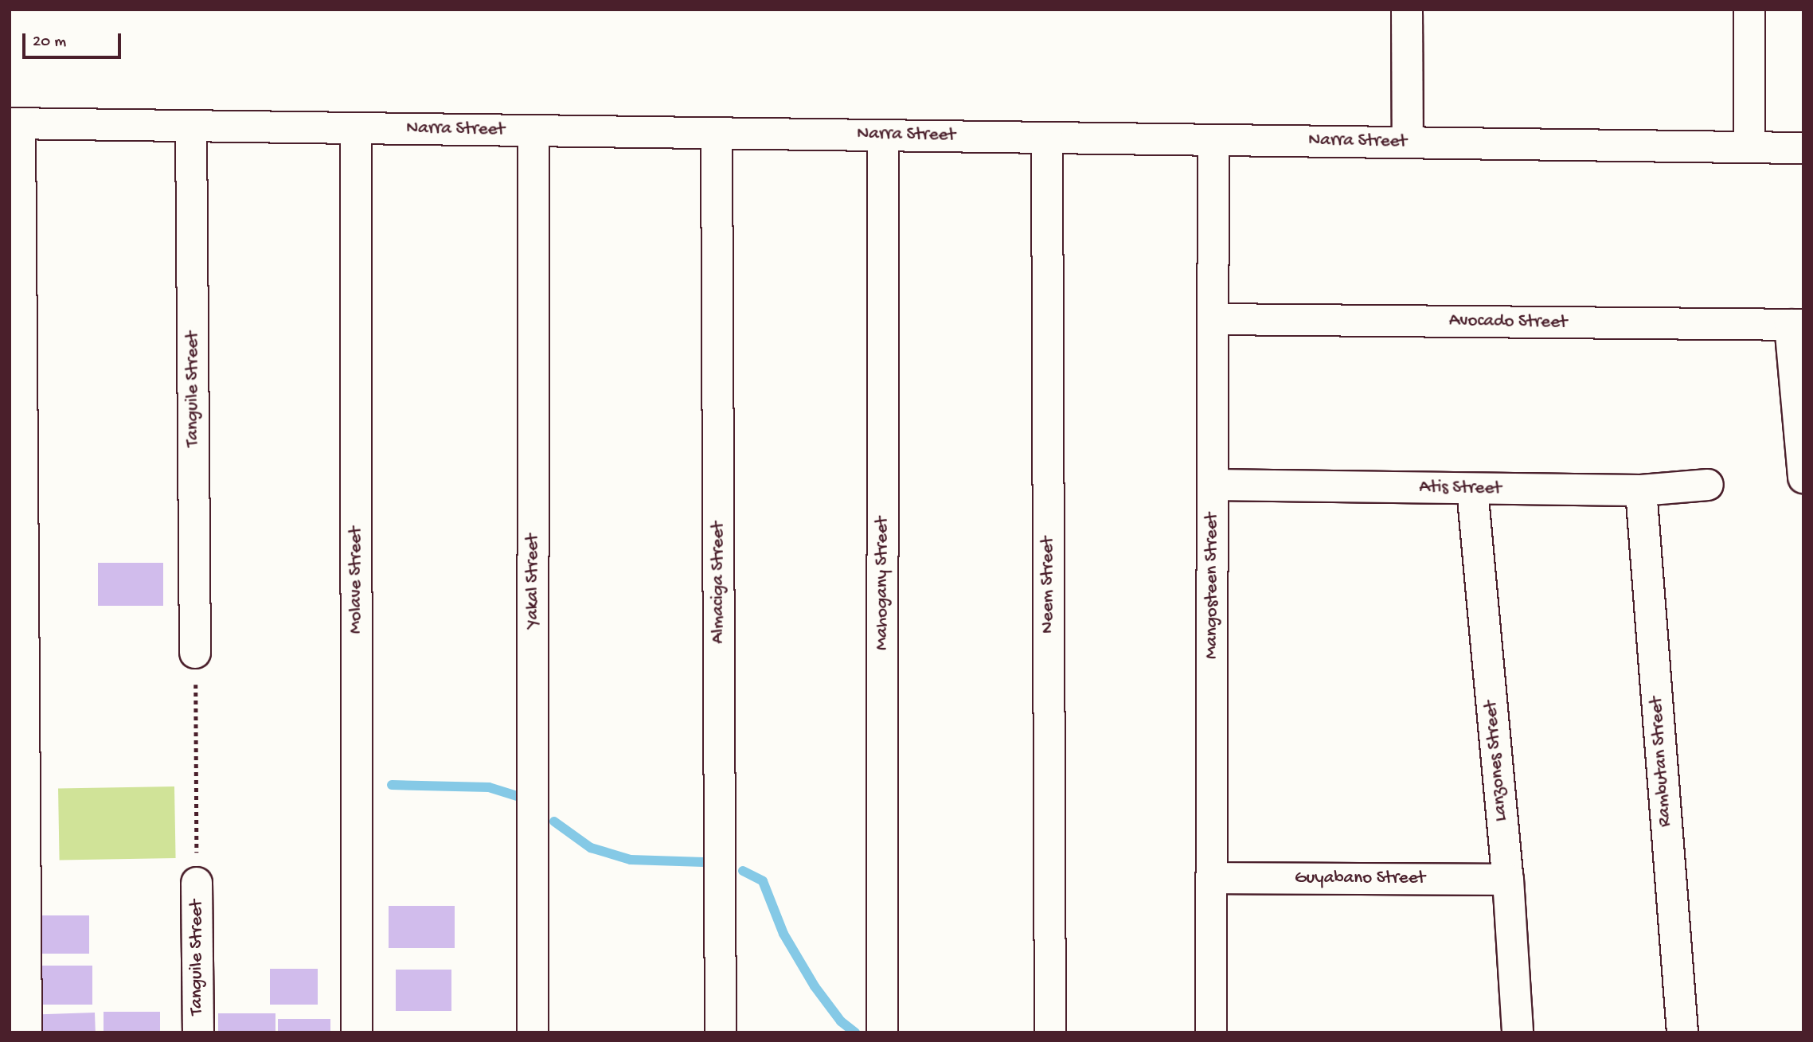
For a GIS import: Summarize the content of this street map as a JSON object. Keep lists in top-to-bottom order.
{
  "streets": {
    "street": [
      "Narra Street",
      "Avocado Street",
      "Tanguile Street",
      "Atis Street",
      "Molave Street",
      "Yakal Street",
      "Almaciga Street",
      "Mahogany Street",
      "Neem Street",
      "Mangosteen Street",
      "Lanzones Street",
      "Rambutan Street",
      "Guyabano Street"
    ]
  },
  "crossings": [
    ["Narra Street", "Tanguile Street"],
    ["Narra Street", "Molave Street"],
    ["Narra Street", "Yakal Street"],
    ["Narra Street", "Almaciga Street"],
    ["Narra Street", "Mahogany Street"],
    ["Narra Street", "Neem Street"],
    ["Narra Street", "Mangosteen Street"],
    ["Avocado Street", "Mangosteen Street"],
    ["Atis Street", "Mangosteen Street"],
    ["Atis Street", "Lanzones Street"],
    ["Atis Street", "Rambutan Street"],
    ["Mangosteen Street", "Guyabano Street"],
    ["Lanzones Street", "Guyabano Street"]
  ],
  "scale_bar": "20 m"
}
